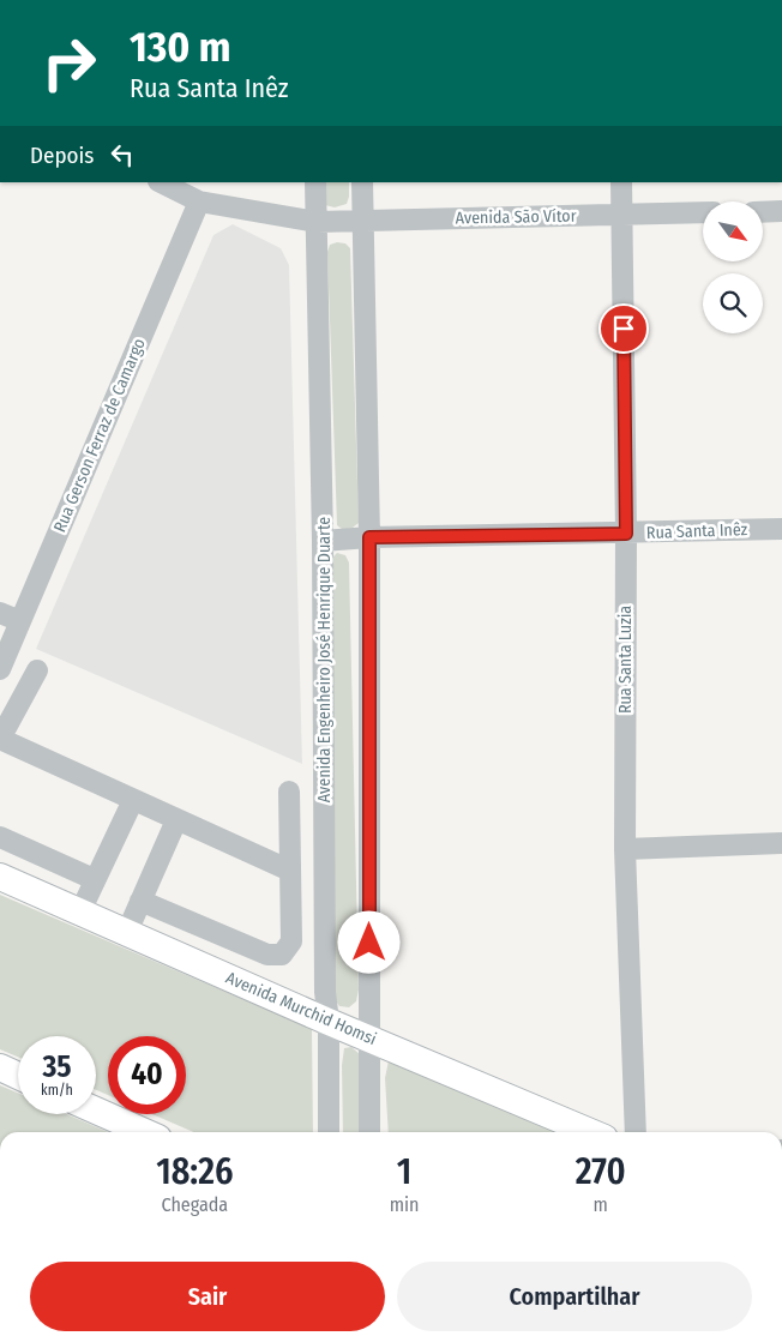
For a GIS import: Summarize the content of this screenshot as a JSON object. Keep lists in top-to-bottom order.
{
  "streets": {
    "main road": ["Avenida Murchid Homsi"],
    "street": [
      "Avenida São Vítor",
      "Rua Gerson Ferraz de Camargo",
      "Rua Santa Inêz",
      "Avenida Engenheiro José Henrique Duarte",
      "Rua Santa Luzia"
    ]
  },
  "crossings": [
    ["Avenida São Vítor", "Rua Gerson Ferraz de Camargo"],
    ["Avenida São Vítor", "Avenida Engenheiro José Henrique Duarte"],
    ["Avenida São Vítor", "Rua Santa Luzia"],
    ["Rua Santa Inêz", "Avenida Engenheiro José Henrique Duarte"],
    ["Rua Santa Inêz", "Rua Santa Luzia"],
    ["Avenida Engenheiro José Henrique Duarte", "Avenida Murchid Homsi"]
  ],
  "north": "bottom right",
  "page": {
    "turn": ["130 m", "Rua Santa Inêz"],
    "then": "Depois",
    "speed": "35 km/h",
    "limit": "40",
    "eta": [
      "18:26",
      "Chegada",
      "1",
      "min",
      "270",
      "m"
    ],
    "buttons": ["Sair", "Compartilhar"]
  }
}
